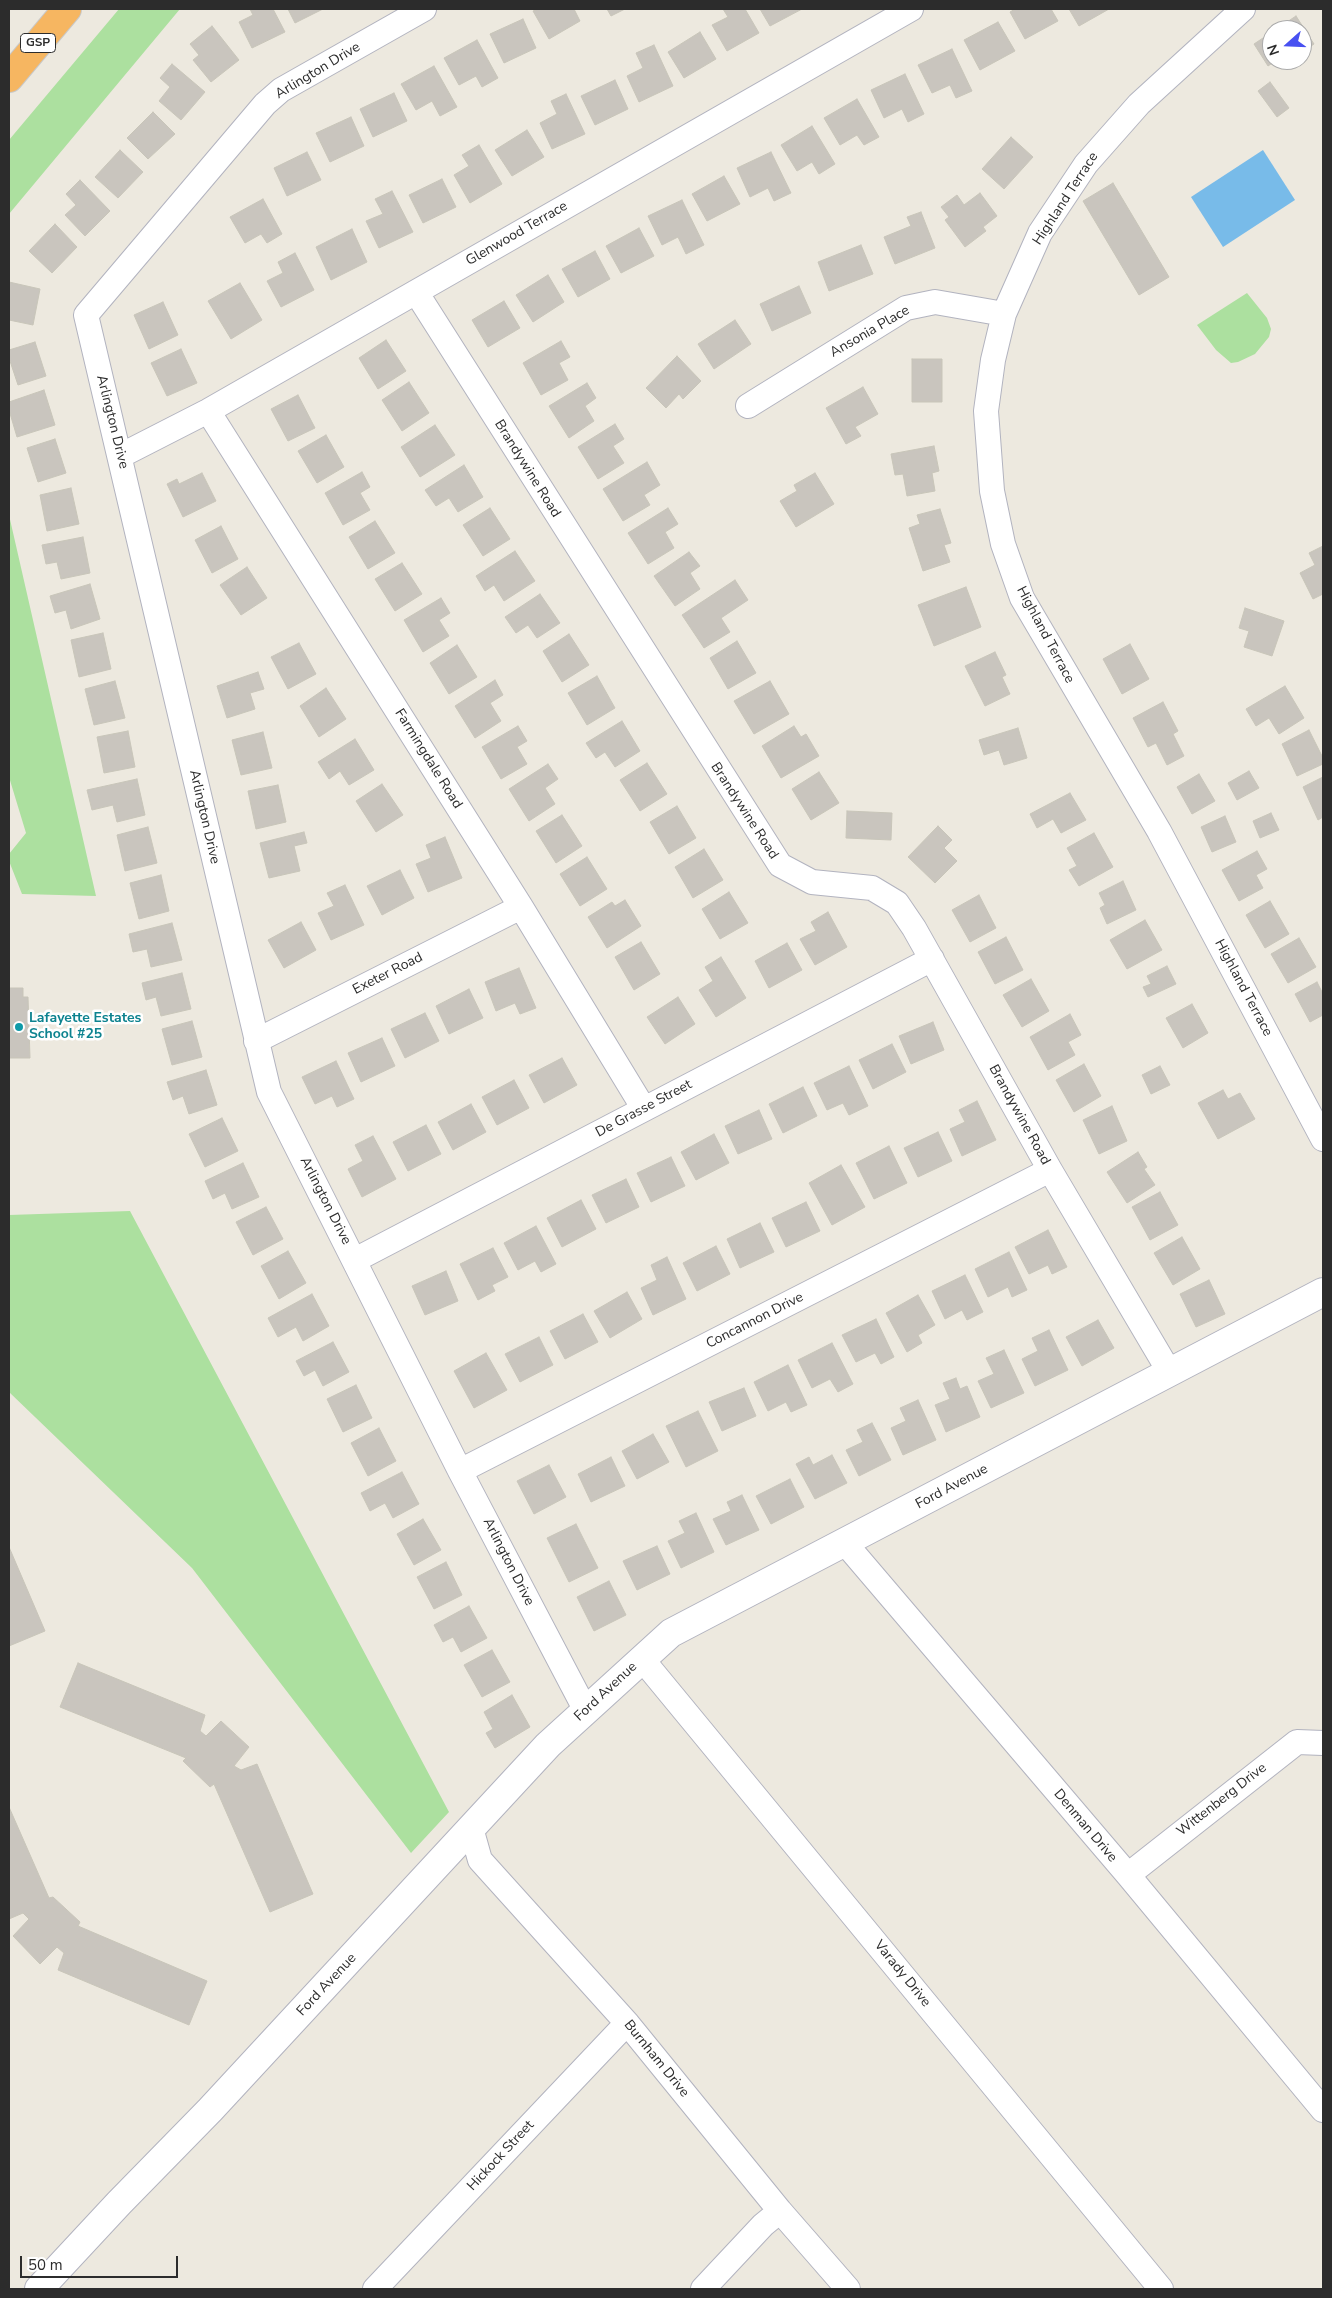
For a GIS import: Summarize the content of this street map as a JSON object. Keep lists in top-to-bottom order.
{
  "streets": {
    "highway": ["GSP"],
    "street": [
      "Arlington Drive",
      "Highland Terrace",
      "Glenwood Terrace",
      "Ansonia Place",
      "Brandywine Road",
      "Farmingdale Road",
      "Exeter Road",
      "De Grasse Street",
      "Concannon Drive",
      "Ford Avenue",
      "Wittenberg Drive",
      "Denman Drive",
      "Varady Drive",
      "Burnham Drive",
      "Hickock Street"
    ]
  },
  "crossings": [
    ["Arlington Drive", "Glenwood Terrace"],
    ["Arlington Drive", "Exeter Road"],
    ["Arlington Drive", "De Grasse Street"],
    ["Arlington Drive", "Concannon Drive"],
    ["Arlington Drive", "Ford Avenue"],
    ["Highland Terrace", "Ansonia Place"],
    ["Glenwood Terrace", "Brandywine Road"],
    ["Glenwood Terrace", "Farmingdale Road"],
    ["Brandywine Road", "De Grasse Street"],
    ["Brandywine Road", "Concannon Drive"],
    ["Brandywine Road", "Ford Avenue"],
    ["Farmingdale Road", "Exeter Road"],
    ["Farmingdale Road", "De Grasse Street"],
    ["Ford Avenue", "Denman Drive"],
    ["Ford Avenue", "Varady Drive"],
    ["Ford Avenue", "Burnham Drive"],
    ["Wittenberg Drive", "Denman Drive"],
    ["Burnham Drive", "Hickock Street"]
  ],
  "places": ["Lafayette Estates School #25"],
  "scale_bar": "50 m",
  "north": "left"
}
